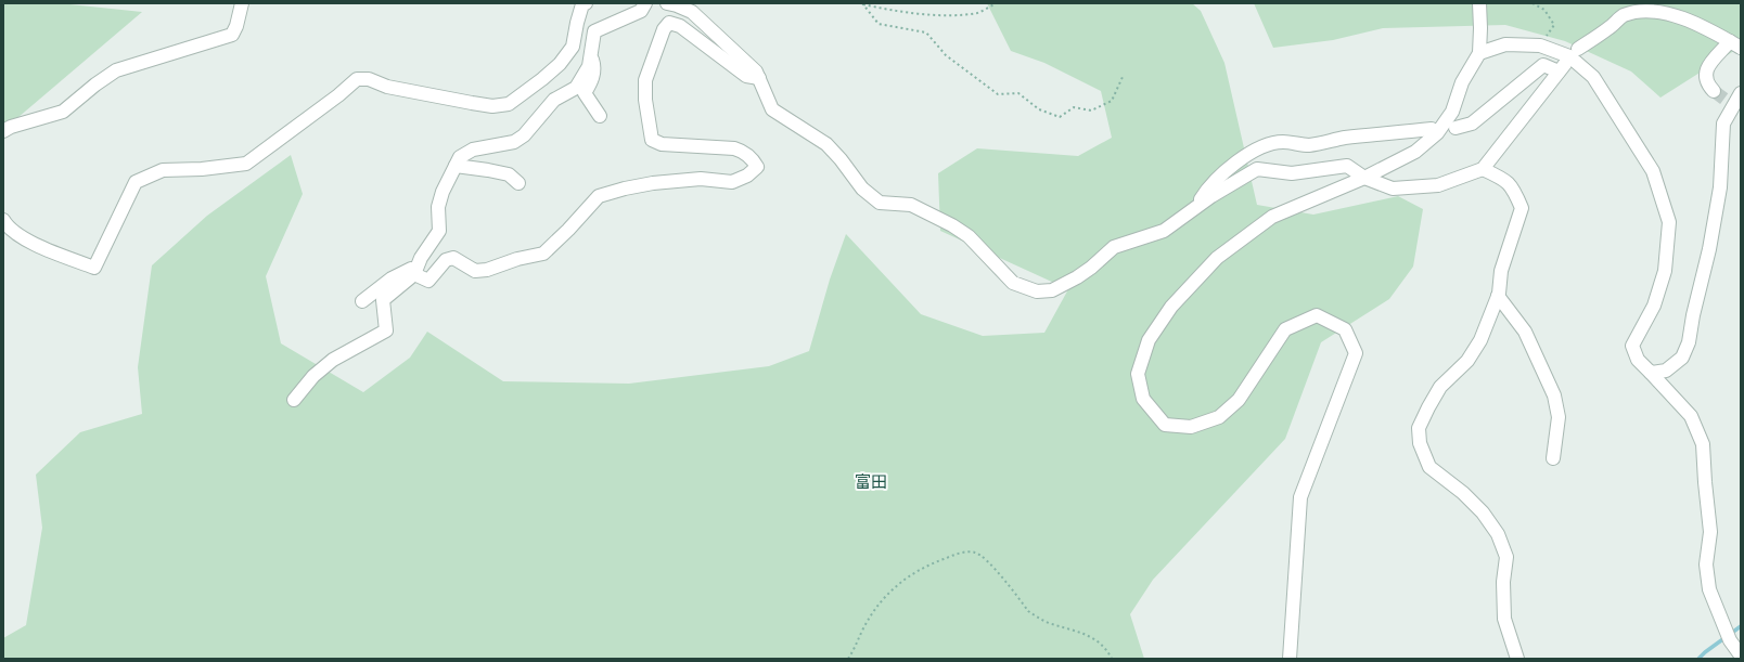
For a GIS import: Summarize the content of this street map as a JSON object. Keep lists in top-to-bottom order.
{
  "districts": ["富田"]
}
